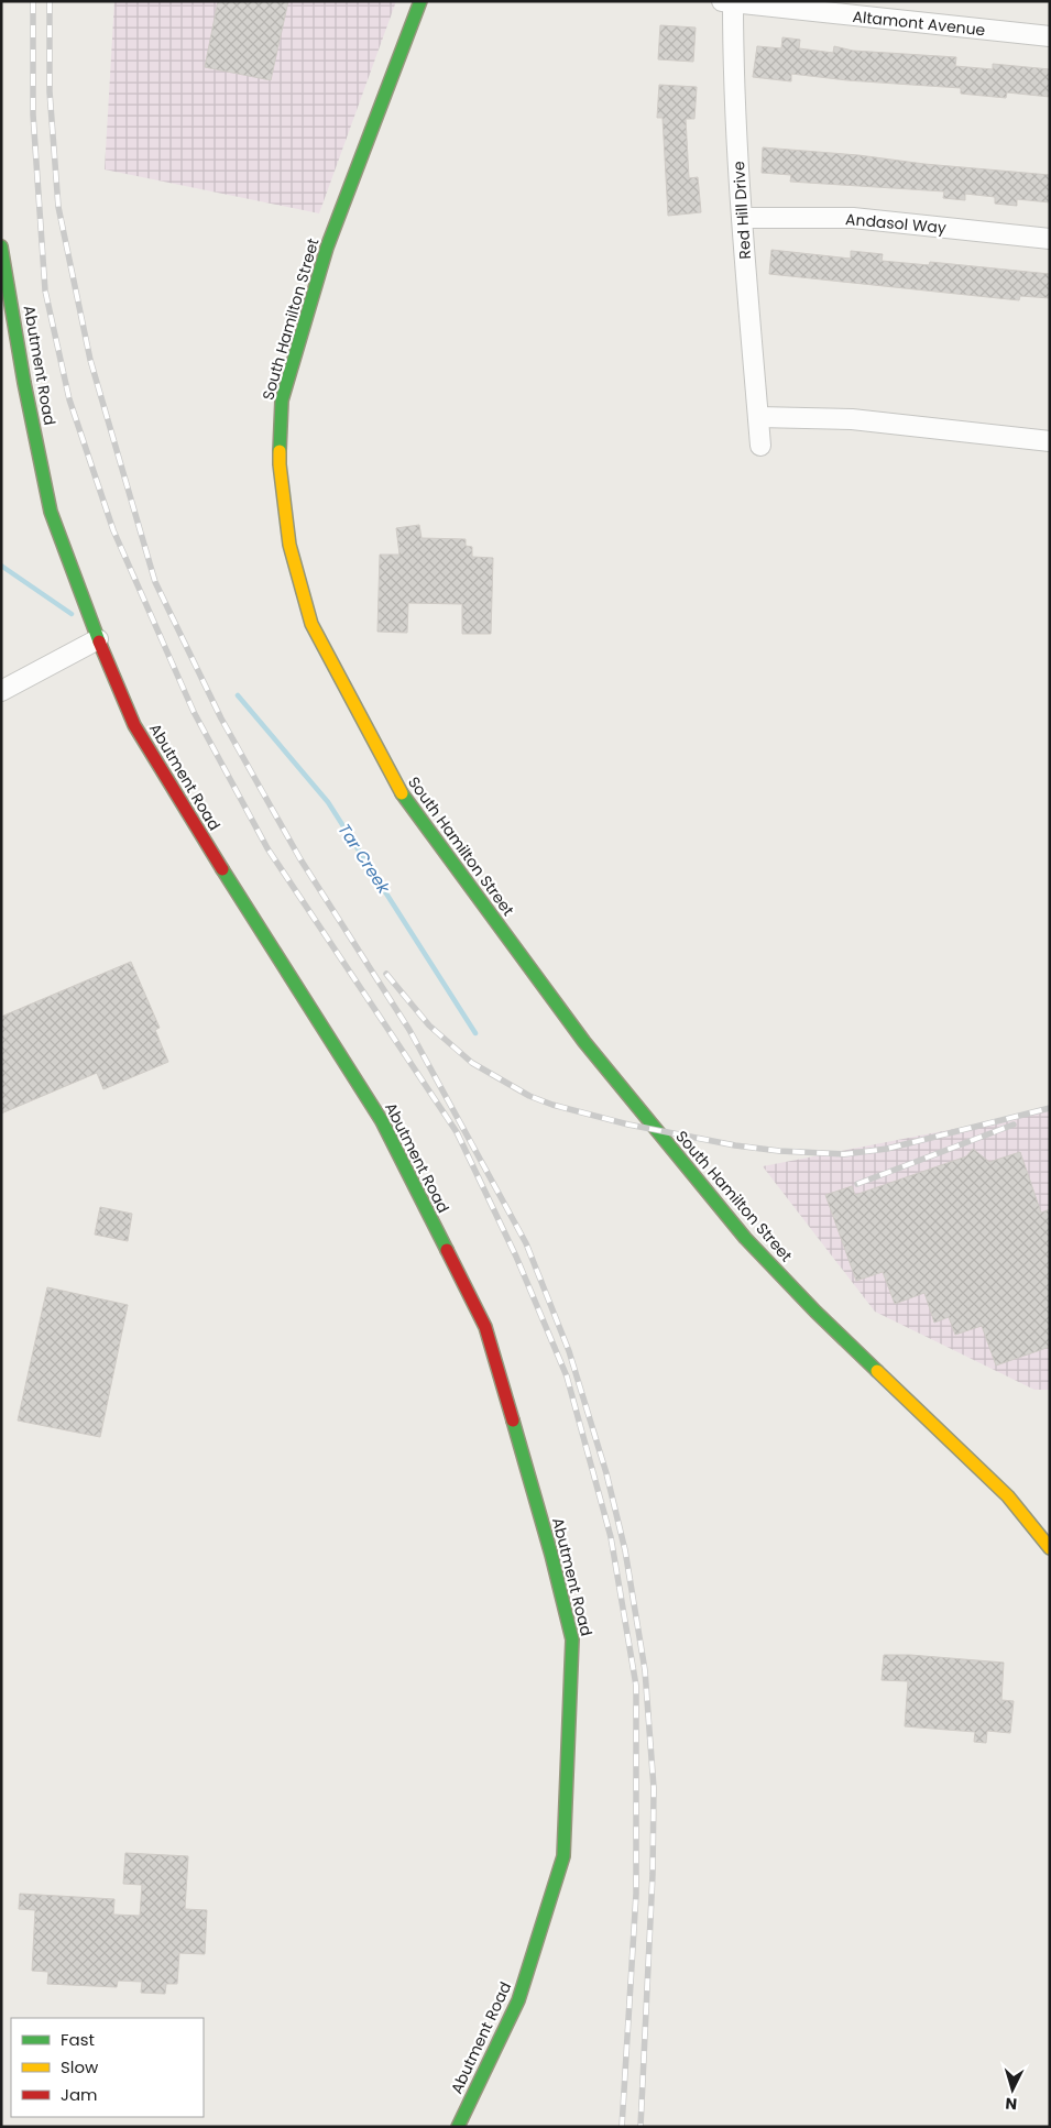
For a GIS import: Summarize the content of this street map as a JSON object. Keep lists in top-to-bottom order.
{
  "streets": {
    "main road": ["South Hamilton Street", "Abutment Road"],
    "street": ["Altamont Avenue", "Red Hill Drive", "Andasol Way"]
  },
  "crossings": [
    ["Altamont Avenue", "Red Hill Drive"],
    ["Red Hill Drive", "Andasol Way"]
  ],
  "water": ["Tar Creek"],
  "legend": ["Fast", "Slow", "Jam"],
  "north": "bottom"
}
